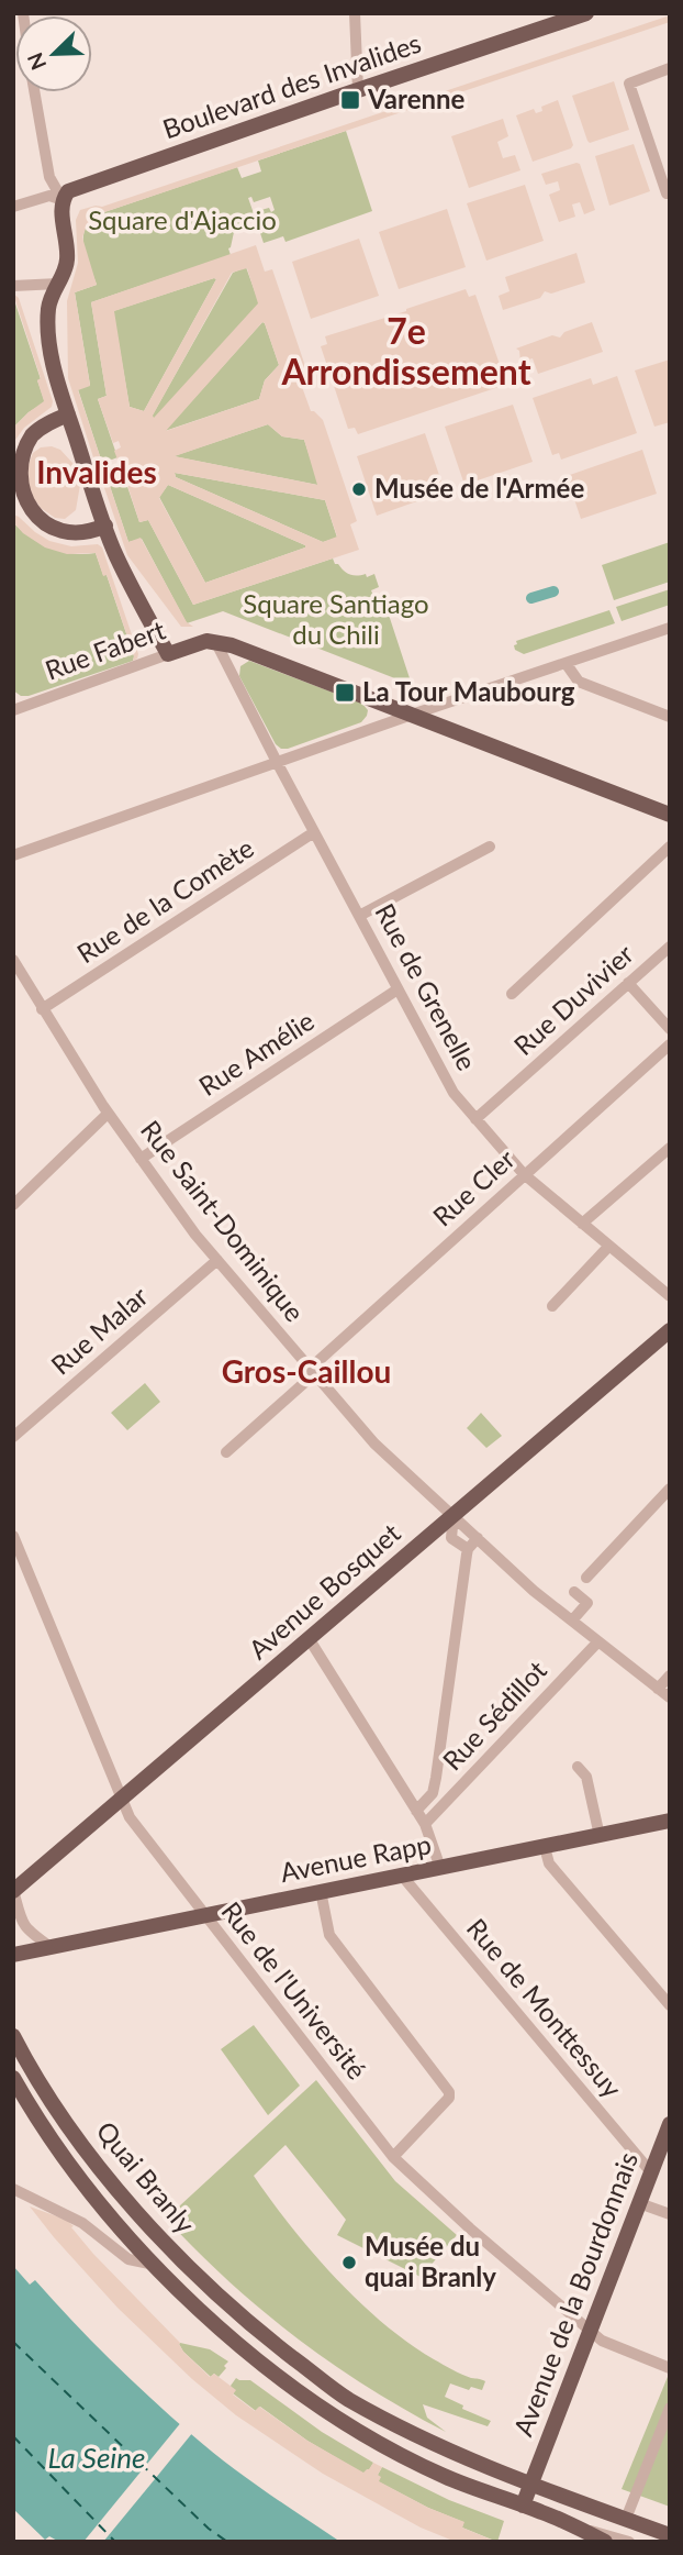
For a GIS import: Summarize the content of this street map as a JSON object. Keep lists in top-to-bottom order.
{
  "streets": {
    "main road": [
      "Boulevard des Invalides",
      "Rue Fabert",
      "Avenue Bosquet",
      "Avenue Rapp",
      "Quai Branly",
      "Avenue de la Bourdonnais"
    ],
    "street": [
      "Rue de la Comète",
      "Rue de Grenelle",
      "Rue Duvivier",
      "Rue Amélie",
      "Rue Cler",
      "Rue Saint-Dominique",
      "Rue Malar",
      "Rue Sédillot",
      "Rue de l'Université",
      "Rue de Monttessuy"
    ]
  },
  "crossings": [
    ["Rue Fabert", "Rue de Grenelle"],
    ["Rue de la Comète", "Rue de Grenelle"],
    ["Rue de la Comète", "Rue Saint-Dominique"],
    ["Rue de Grenelle", "Rue Duvivier"],
    ["Rue de Grenelle", "Rue Amélie"],
    ["Rue de Grenelle", "Rue Cler"],
    ["Rue Amélie", "Rue Saint-Dominique"],
    ["Rue Cler", "Rue Saint-Dominique"],
    ["Rue Saint-Dominique", "Rue Malar"],
    ["Rue Saint-Dominique", "Avenue Bosquet"],
    ["Rue Saint-Dominique", "Rue Sédillot"],
    ["Avenue Bosquet", "Rue de l'Université"],
    ["Avenue Rapp", "Rue de l'Université"],
    ["Avenue Rapp", "Rue de Monttessuy"],
    ["Rue de l'Université", "Avenue de la Bourdonnais"],
    ["Rue de Monttessuy", "Avenue de la Bourdonnais"],
    ["Quai Branly", "Avenue de la Bourdonnais"]
  ],
  "districts": ["7e Arrondissement", "Invalides", "Gros-Caillou"],
  "water": ["La Seine"],
  "parks": ["Square d'Ajaccio", "Square Santiago du Chili"],
  "places": {
    "transit": ["Varenne", "La Tour Maubourg"],
    "other": ["Musée de l'Armée", "Musée du quai Branly"]
  },
  "north": "bottom left"
}
